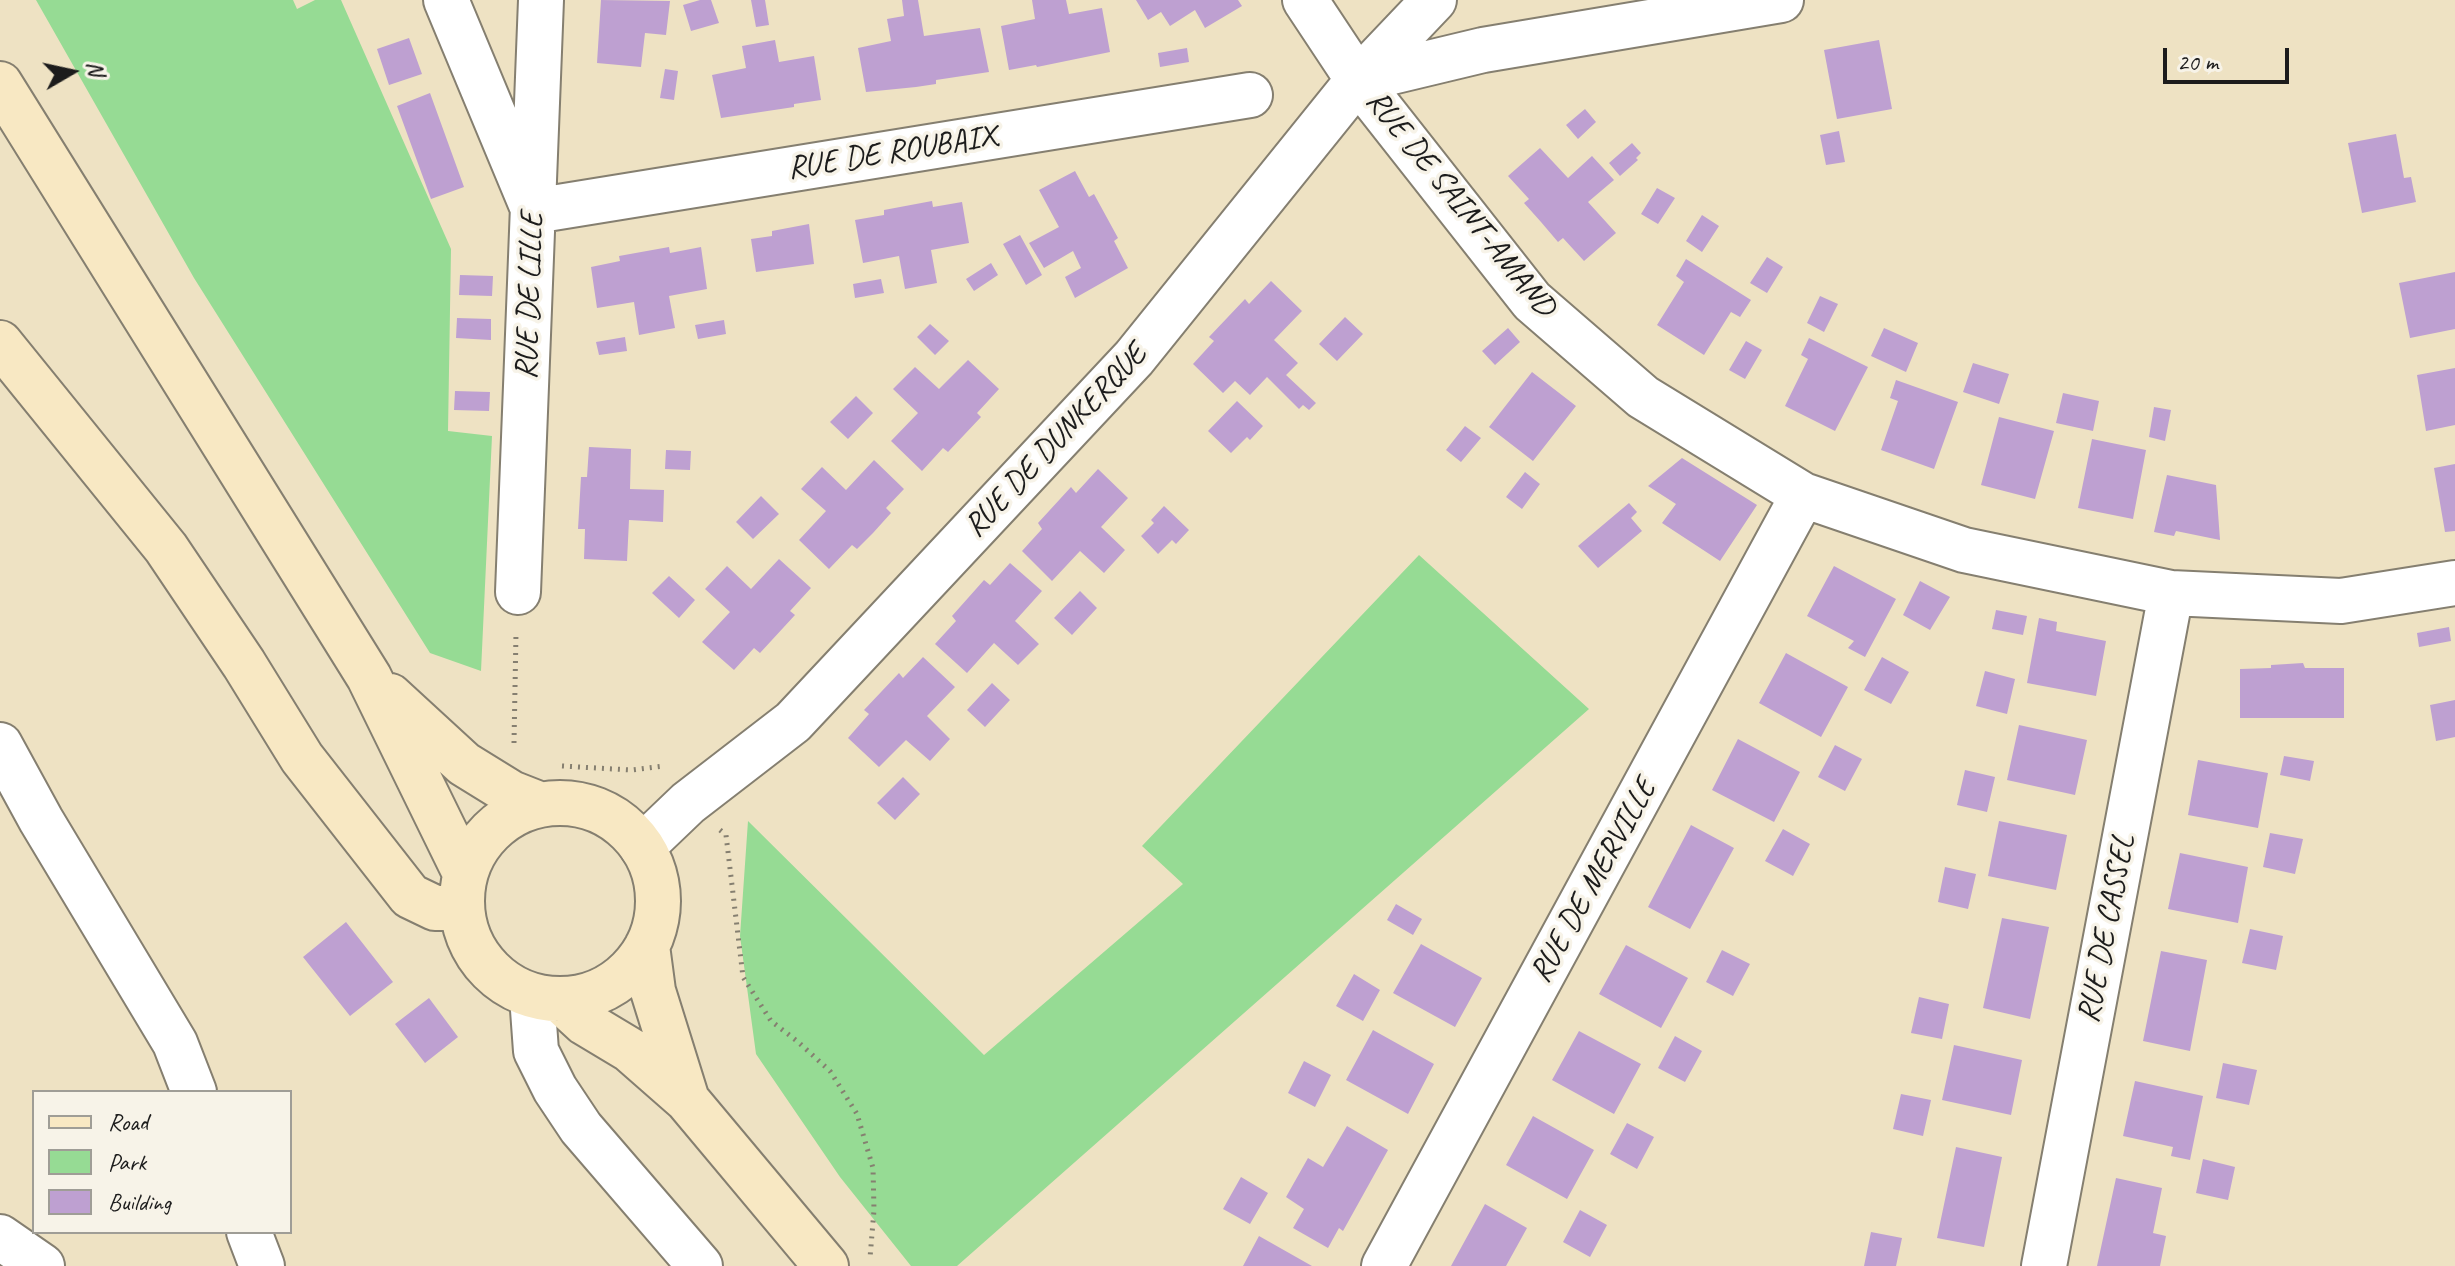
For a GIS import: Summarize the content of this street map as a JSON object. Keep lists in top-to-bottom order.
{
  "streets": {
    "street": [
      "RUE DE ROUBAIX",
      "RUE DE SAINT-AMAND",
      "RUE DE LILLE",
      "RUE DE DUNKERQUE",
      "RUE DE MERVILLE",
      "RUE DE CASSEL"
    ]
  },
  "crossings": [
    ["RUE DE ROUBAIX", "RUE DE LILLE"],
    ["RUE DE SAINT-AMAND", "RUE DE DUNKERQUE"],
    ["RUE DE SAINT-AMAND", "RUE DE MERVILLE"],
    ["RUE DE SAINT-AMAND", "RUE DE CASSEL"]
  ],
  "legend": ["Road", "Park", "Building"],
  "scale_bar": "20 m",
  "north": "right"
}
